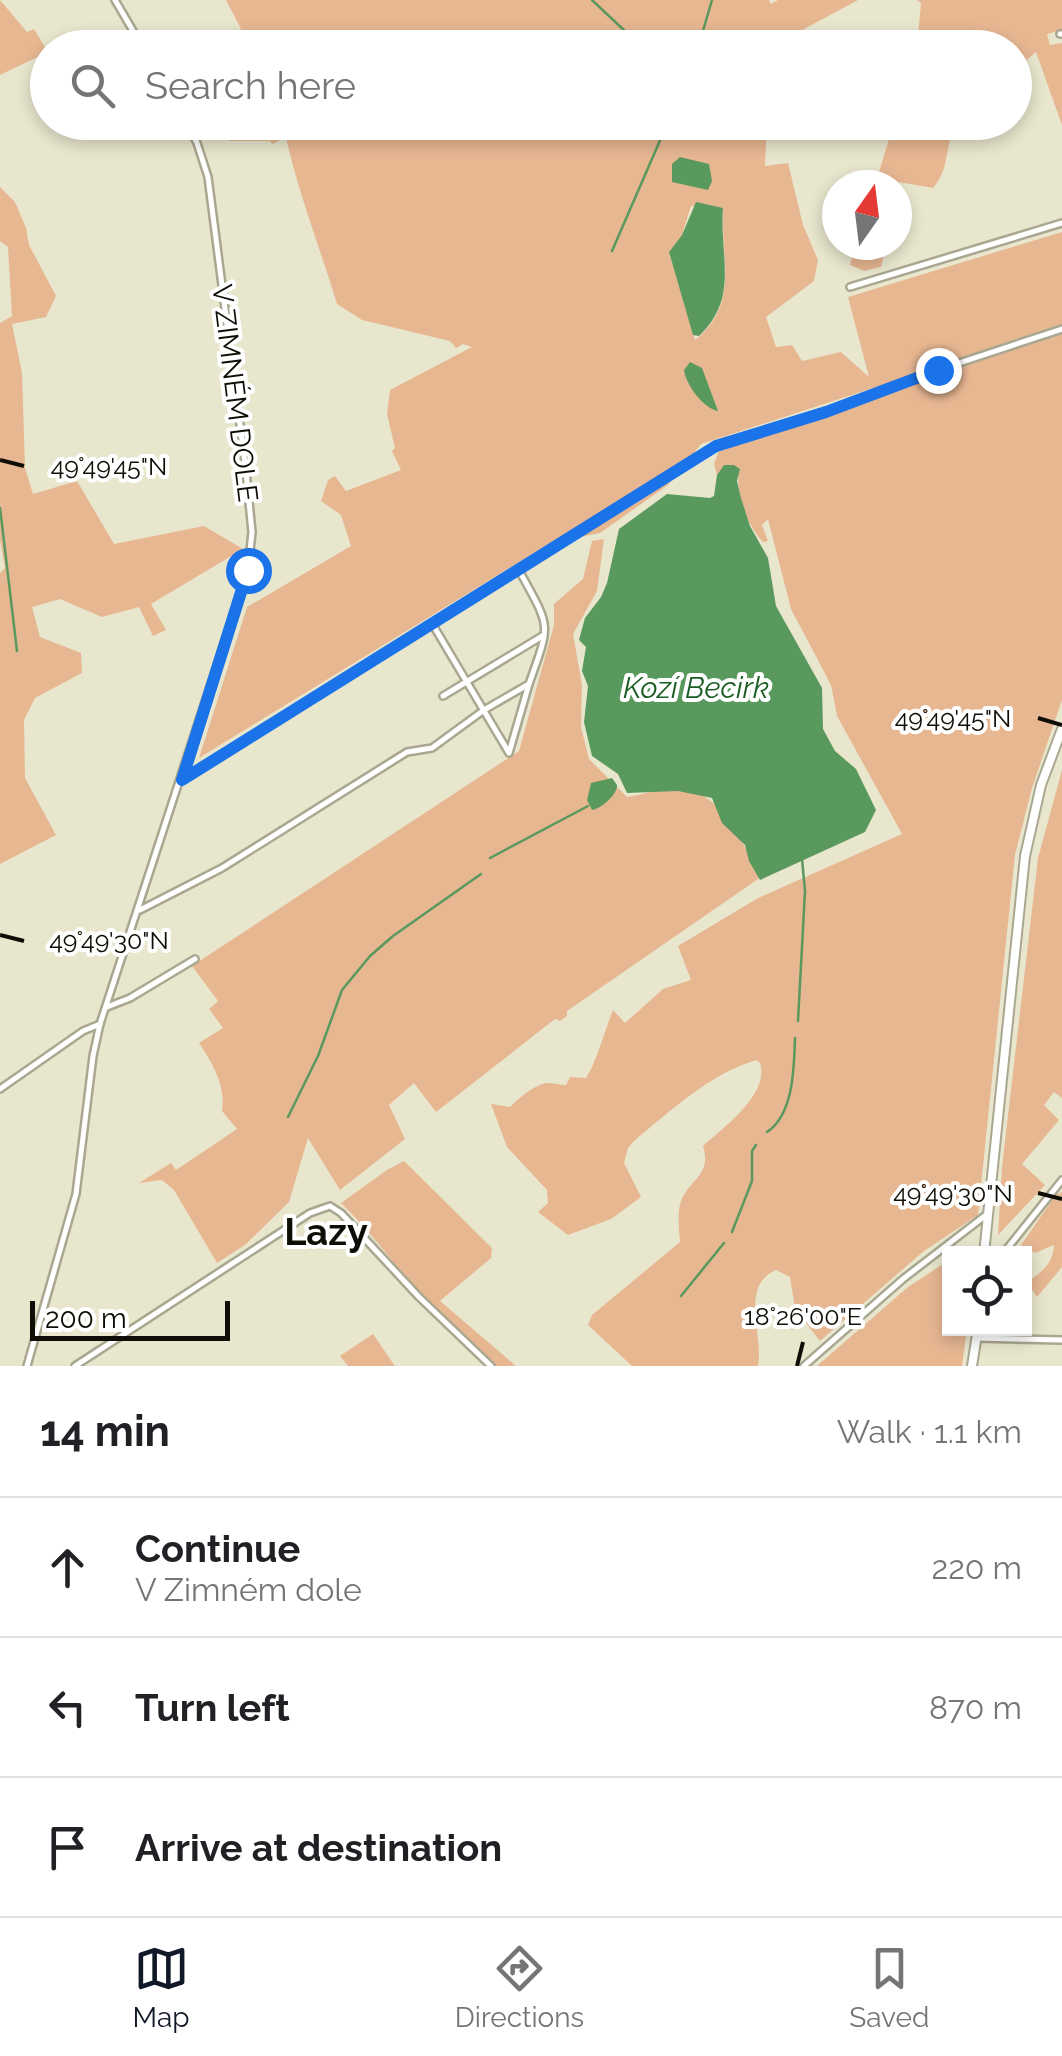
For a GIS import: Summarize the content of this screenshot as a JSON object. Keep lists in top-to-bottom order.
{
  "streets": {
    "street": ["V ZIMNÉM DOLE"]
  },
  "districts": ["Lazy"],
  "water": ["Kozí Becirk"],
  "scale_bar": "200 m",
  "north": "top",
  "page": {
    "search": "Search here",
    "scale": "200 m",
    "heading": ["14 min", "Walk · 1.1 km"],
    "list": [
      ["Continue", "V Zimném dole", "220 m"],
      ["Turn left", "870 m"],
      "Arrive at destination"
    ],
    "nav": ["Map", "Directions", "Saved"]
  },
  "coordinates": ["49°49'45\"N", "49°49'30\"N", "18°26'00\"E"]
}
